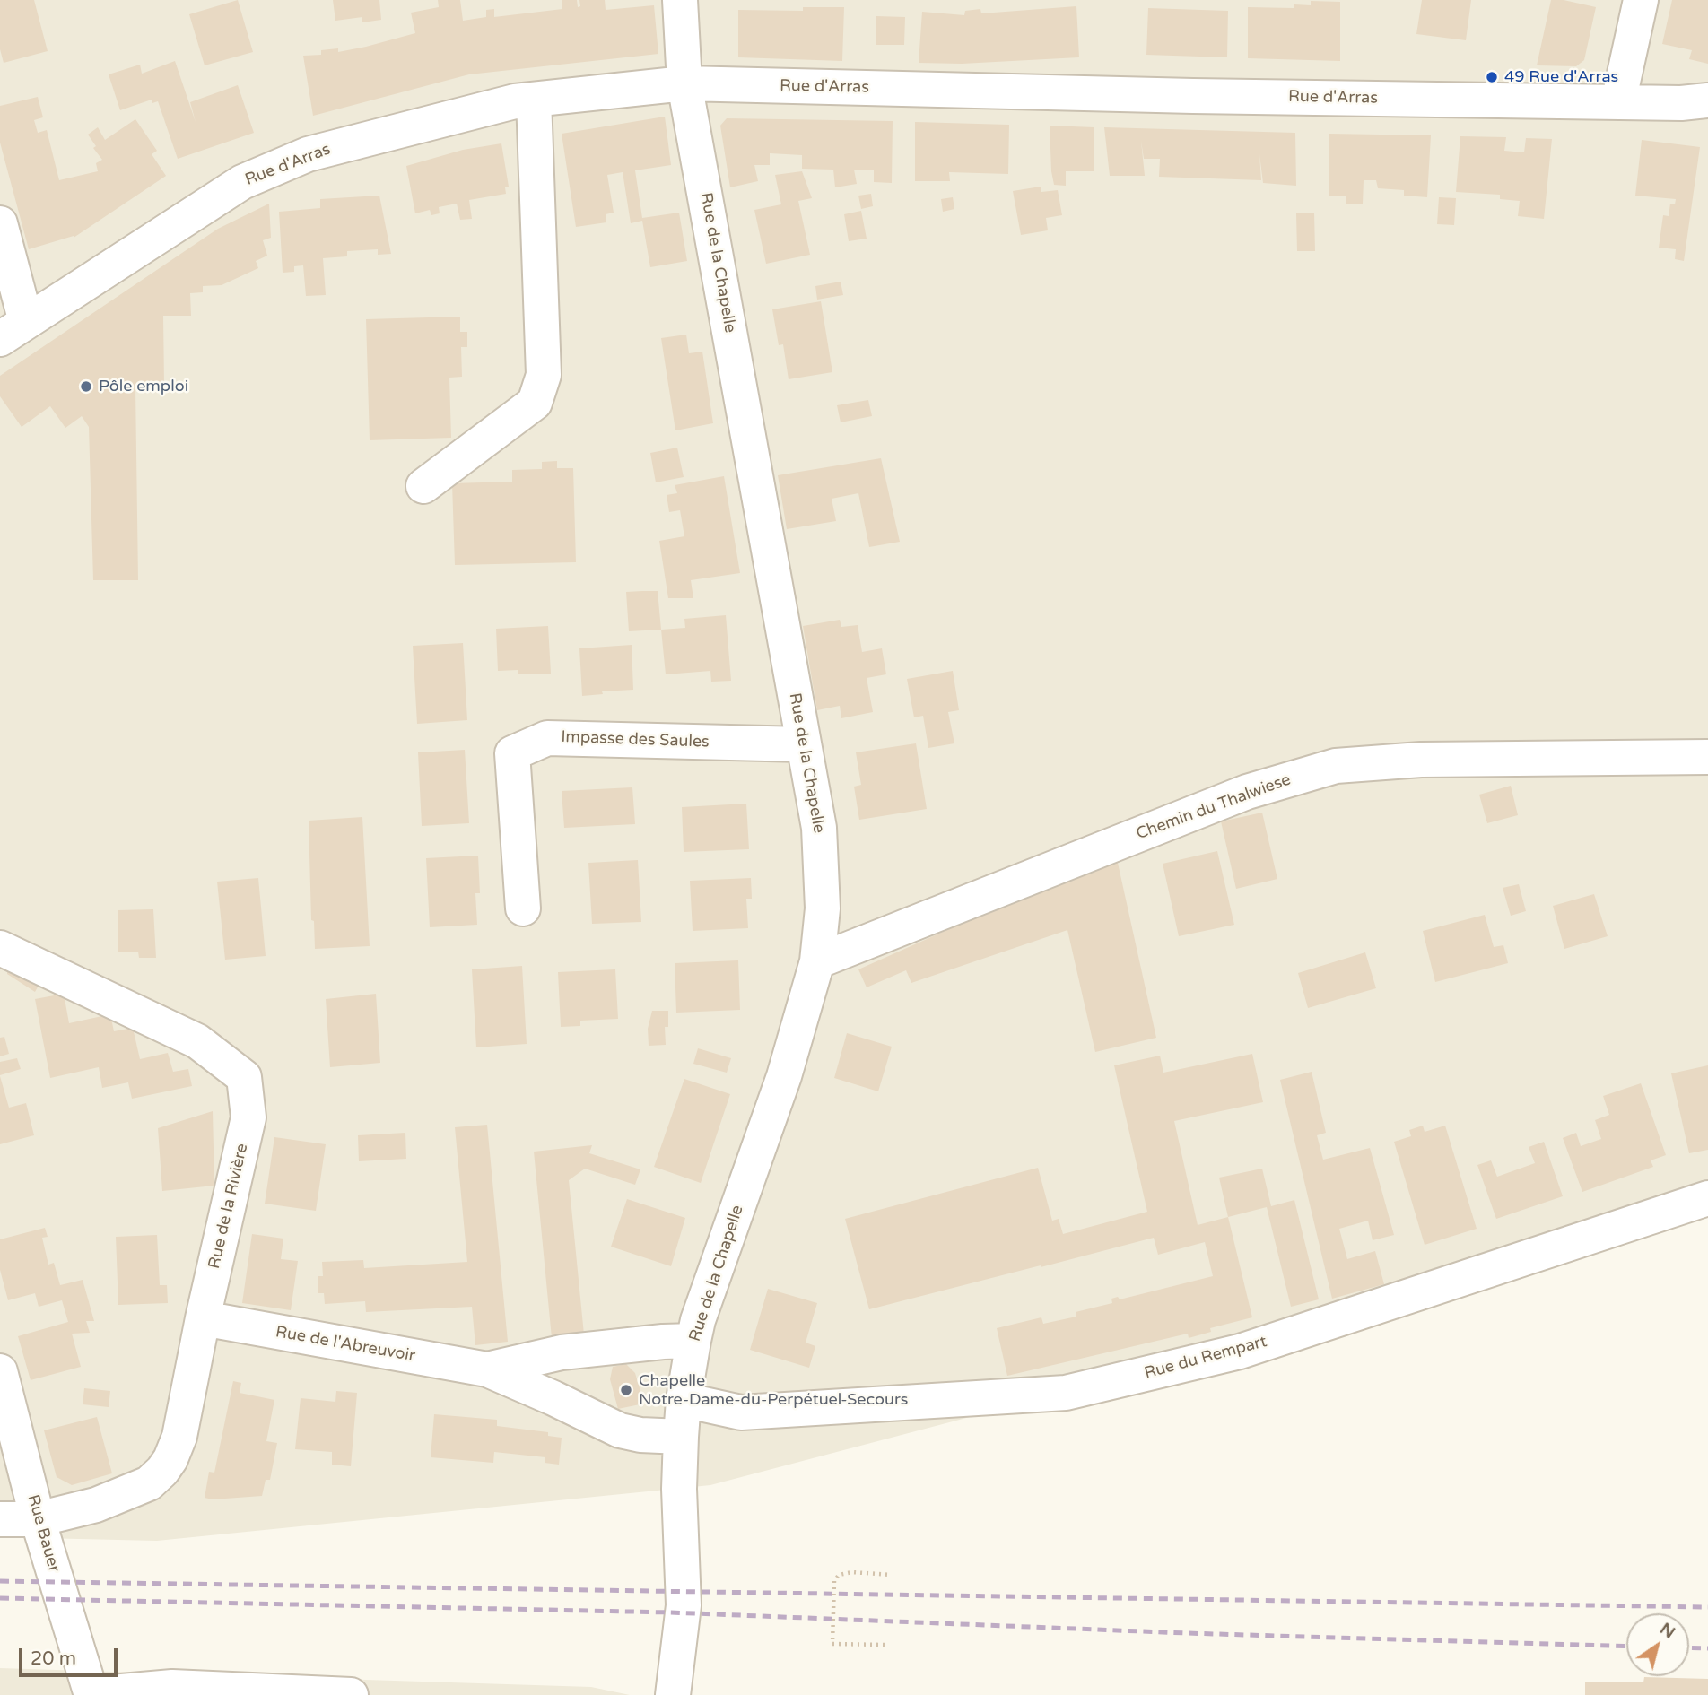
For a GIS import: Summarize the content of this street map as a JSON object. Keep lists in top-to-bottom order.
{
  "streets": {
    "street": [
      "Rue d'Arras",
      "Rue de la Chapelle",
      "Impasse des Saules",
      "Chemin du Thalwiese",
      "Rue de la Rivière",
      "Rue de l'Abreuvoir",
      "Rue du Rempart",
      "Rue Bauer"
    ]
  },
  "crossings": [
    ["Rue d'Arras", "Rue de la Chapelle"],
    ["Rue de la Chapelle", "Impasse des Saules"],
    ["Rue de la Chapelle", "Chemin du Thalwiese"],
    ["Rue de la Chapelle", "Rue de l'Abreuvoir"],
    ["Rue de la Chapelle", "Rue du Rempart"],
    ["Rue de la Rivière", "Rue de l'Abreuvoir"],
    ["Rue de la Rivière", "Rue Bauer"]
  ],
  "places": ["49 Rue d'Arras", "Pôle emploi", "Chapelle Notre-Dame-du-Perpétuel-Secours"],
  "scale_bar": "20 m",
  "north": "top right"
}
